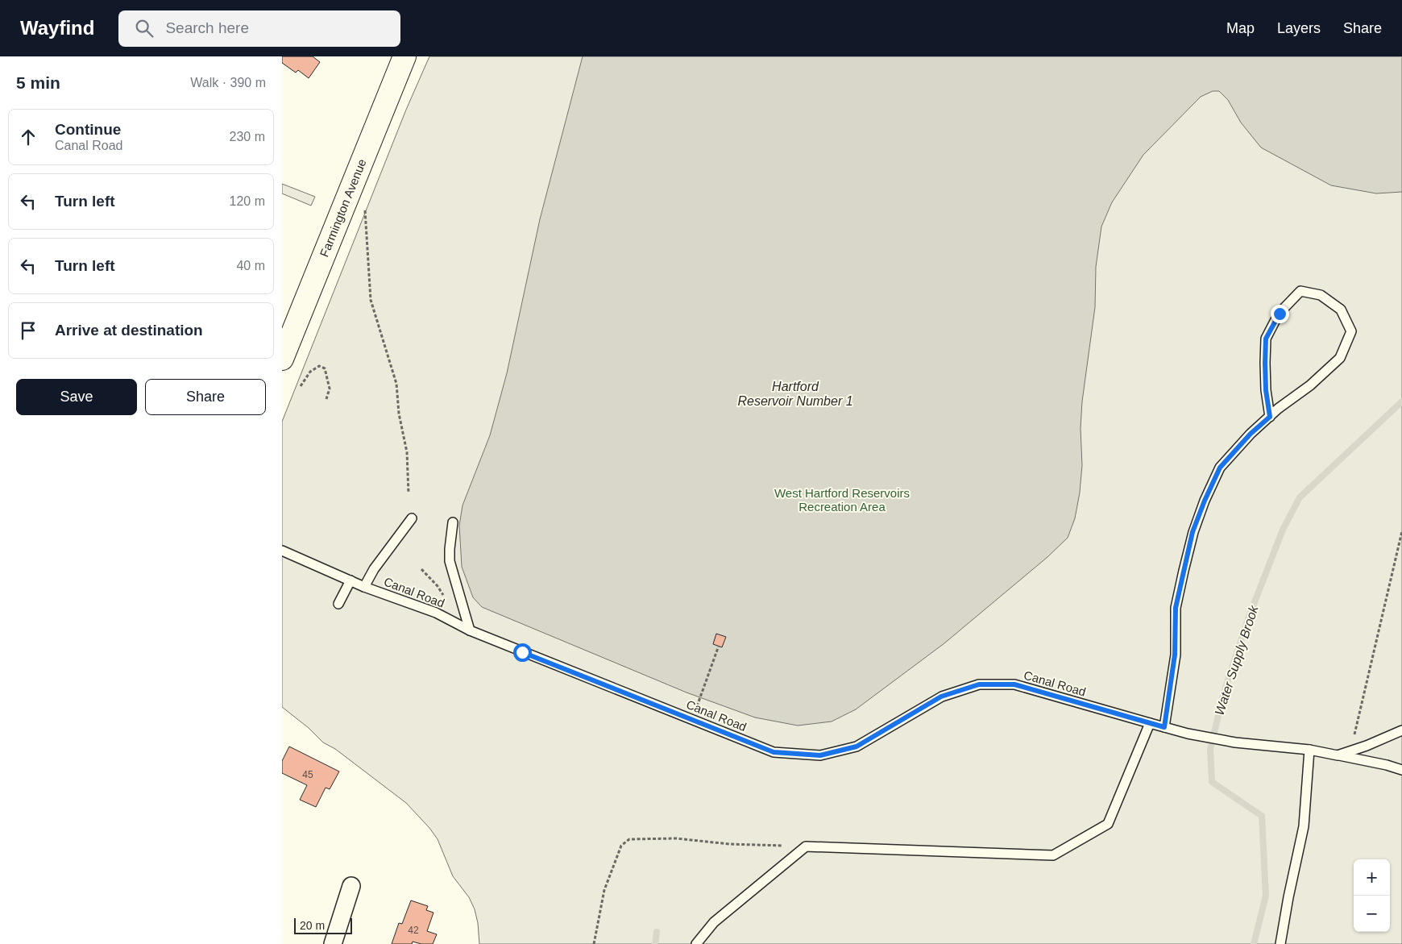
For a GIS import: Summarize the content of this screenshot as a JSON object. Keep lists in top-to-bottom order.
{
  "streets": {
    "main road": ["Farmington Avenue"],
    "lane": ["Canal Road"]
  },
  "water": ["Hartford Reservoir Number 1", "Water Supply Brook"],
  "parks": ["West Hartford Reservoirs Recreation Area"],
  "house_numbers": ["45", "42"],
  "scale_bar": "20 m",
  "page": {
    "header": "Wayfind",
    "search": "Search here",
    "nav": ["Map", "Layers", "Share"],
    "heading": ["5 min", "Walk · 390 m"],
    "list": [
      ["Continue", "Canal Road", "230 m"],
      ["Turn left", "120 m"],
      ["Turn left", "40 m"],
      "Arrive at destination"
    ],
    "buttons": ["Save", "Share"],
    "map_buttons": ["+", "−"],
    "scale": "20 m"
  }
}
